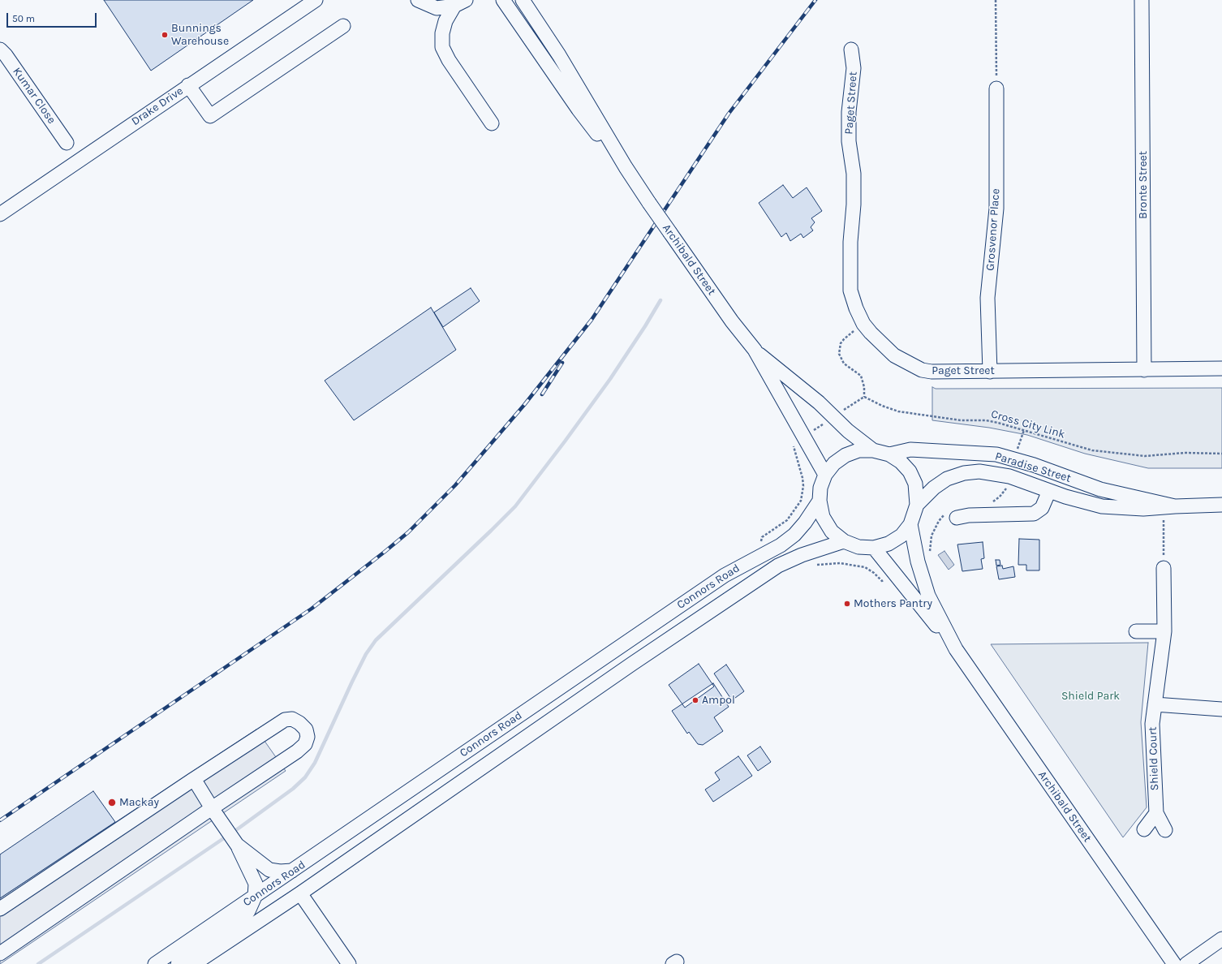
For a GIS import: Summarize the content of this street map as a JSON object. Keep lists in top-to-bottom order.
{
  "streets": {
    "street": [
      "Kumar Close",
      "Paget Street",
      "Drake Drive",
      "Bronte Street",
      "Grosvenor Place",
      "Archibald Street",
      "Paradise Street",
      "Connors Road",
      "Shield Court"
    ],
    "path": ["Cross City Link"]
  },
  "crossings": [
    ["Paget Street", "Bronte Street"],
    ["Paget Street", "Grosvenor Place"],
    ["Archibald Street", "Paradise Street"],
    ["Archibald Street", "Connors Road"],
    ["Paradise Street", "Connors Road"]
  ],
  "parks": ["Shield Park"],
  "places": [
    "Bunnings Warehouse",
    "Mothers Pantry",
    "Ampol",
    "Mackay"
  ],
  "scale_bar": "50 m"
}
